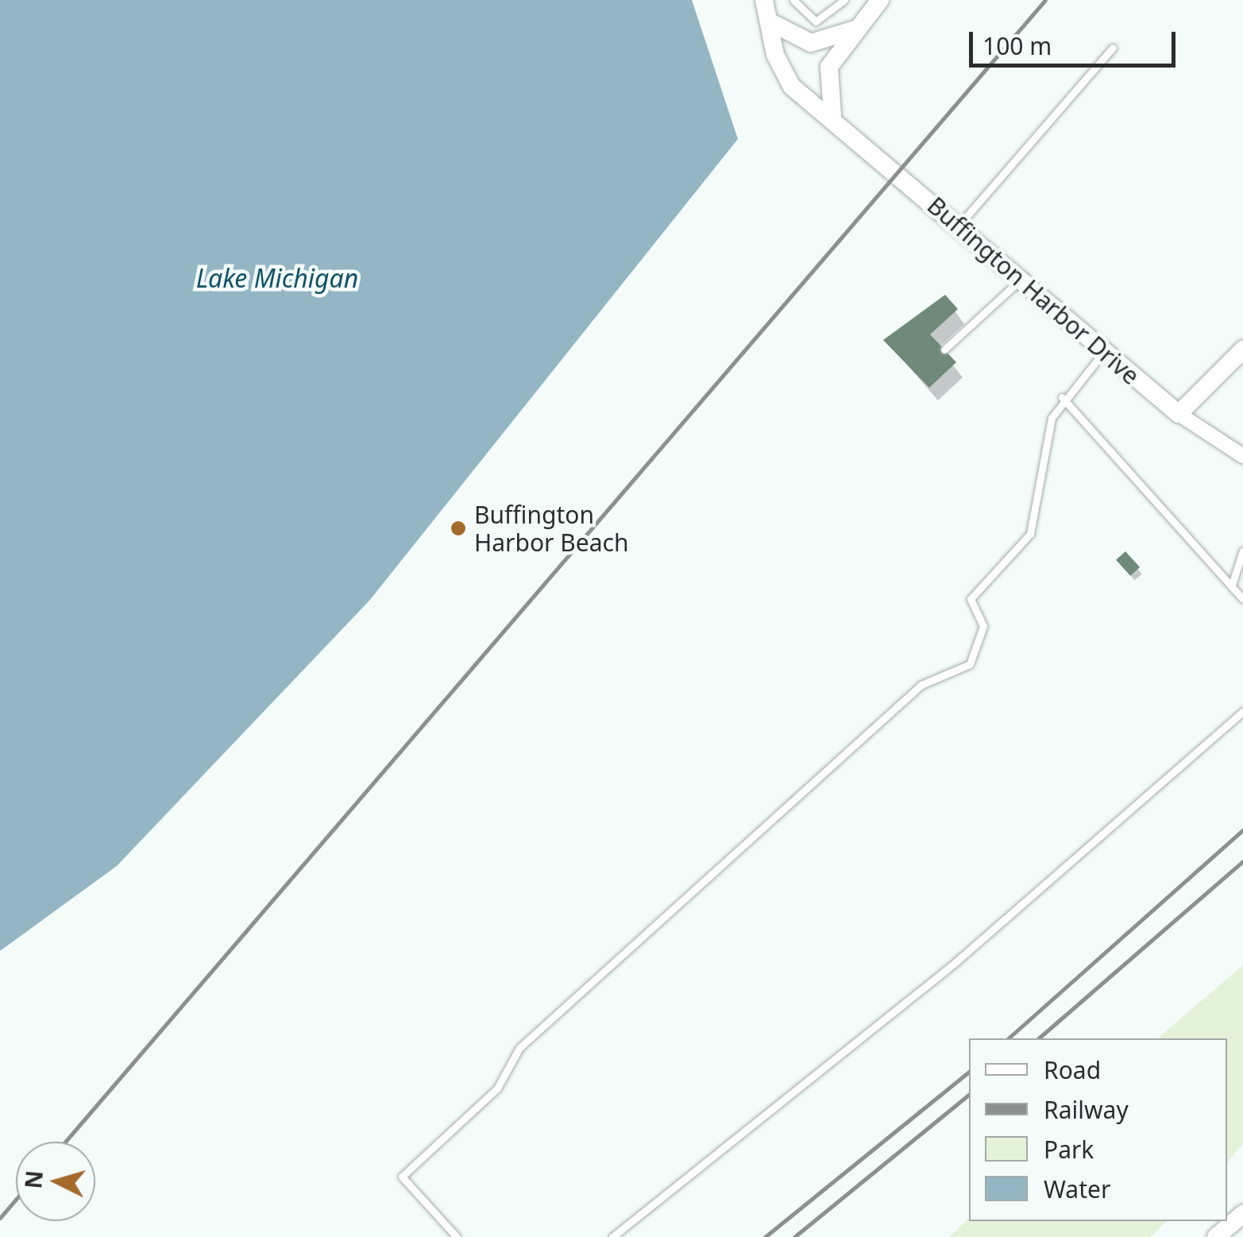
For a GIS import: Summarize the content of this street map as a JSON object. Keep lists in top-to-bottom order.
{
  "streets": {
    "street": ["Buffington Harbor Drive"]
  },
  "water": ["Lake Michigan"],
  "places": ["Buffington Harbor Beach"],
  "legend": [
    "Road",
    "Railway",
    "Park",
    "Water"
  ],
  "scale_bar": "100 m",
  "north": "left"
}
